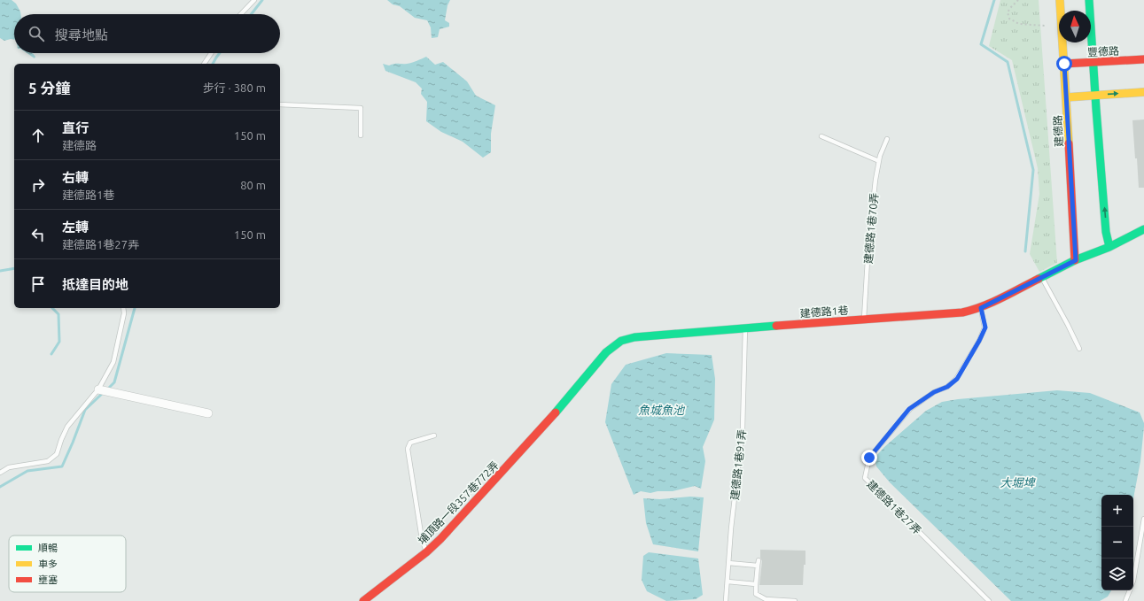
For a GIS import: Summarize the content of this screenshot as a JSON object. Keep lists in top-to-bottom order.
{
  "streets": {
    "street": [
      "豐德路",
      "建德路",
      "建德路1巷",
      "埔頂路一段357巷772弄"
    ],
    "lane": ["建德路1巷70弄", "建德路1巷91弄", "建德路1巷27弄"]
  },
  "crossings": [
    ["豐德路", "建德路"],
    ["建德路", "建德路1巷"],
    ["建德路1巷70弄", "建德路1巷"],
    ["建德路1巷", "建德路1巷91弄"],
    ["建德路1巷", "埔頂路一段357巷772弄"],
    ["建德路1巷", "建德路1巷27弄"]
  ],
  "water": ["魚城魚池", "大堀埤"],
  "legend": ["順暢", "車多", "壅塞"],
  "north": "top",
  "page": {
    "search": "搜尋地點",
    "heading": ["5 分鐘", "步行 · 380 m"],
    "list": [
      ["直行", "建德路", "150 m"],
      ["右轉", "建德路1巷", "80 m"],
      ["左轉", "建德路1巷27弄", "150 m"],
      "抵達目的地"
    ],
    "map_buttons": ["+", "−"]
  }
}
